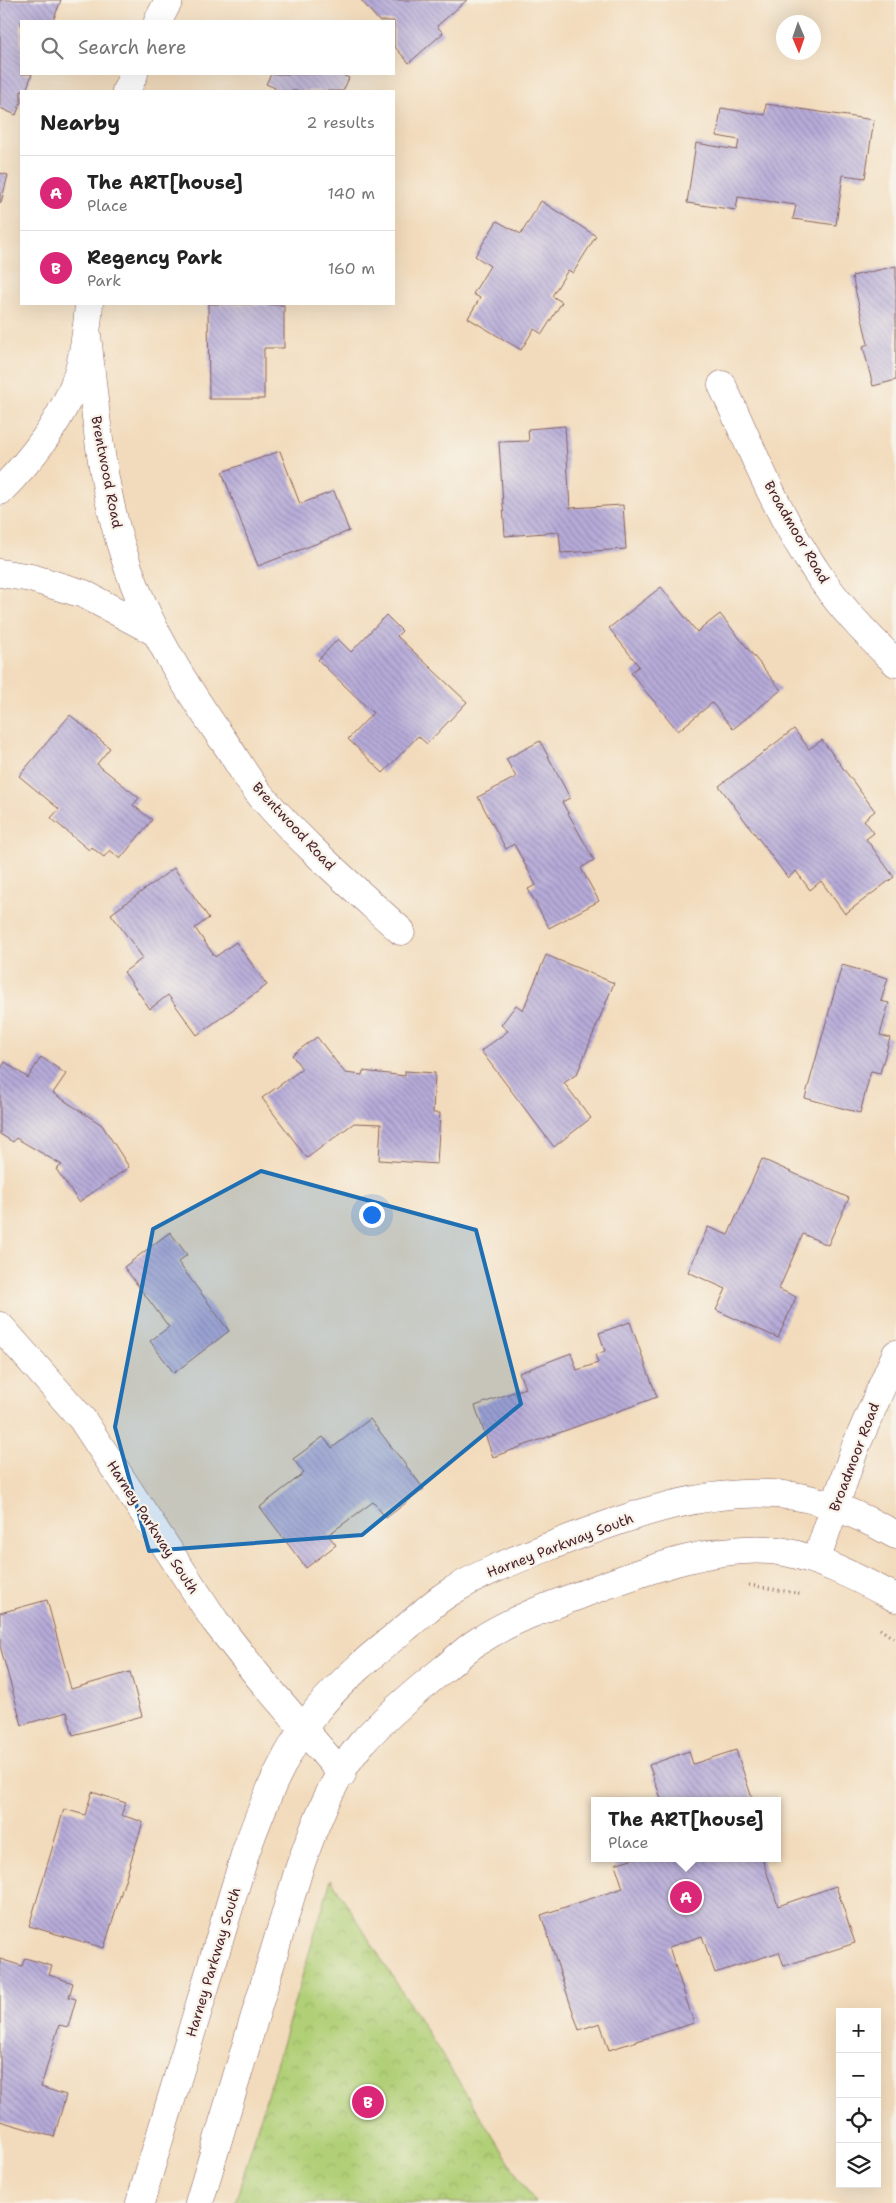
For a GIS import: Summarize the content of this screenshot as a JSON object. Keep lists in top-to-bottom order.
{
  "streets": {
    "street": ["Brentwood Road", "Broadmoor Road", "Harney Parkway South"]
  },
  "crossings": [
    ["Broadmoor Road", "Harney Parkway South"]
  ],
  "north": "bottom",
  "page": {
    "search": "Search here",
    "heading": ["Nearby", "2 results"],
    "list": [
      {
        "mark": "A",
        "name": "The ART[house]",
        "note": "Place",
        "value": "140 m"
      },
      {
        "mark": "B",
        "name": "Regency Park",
        "note": "Park",
        "value": "160 m"
      }
    ],
    "popup": ["The ART[house]", "Place"],
    "pins": ["A", "B"],
    "map_buttons": ["+", "−"]
  }
}
